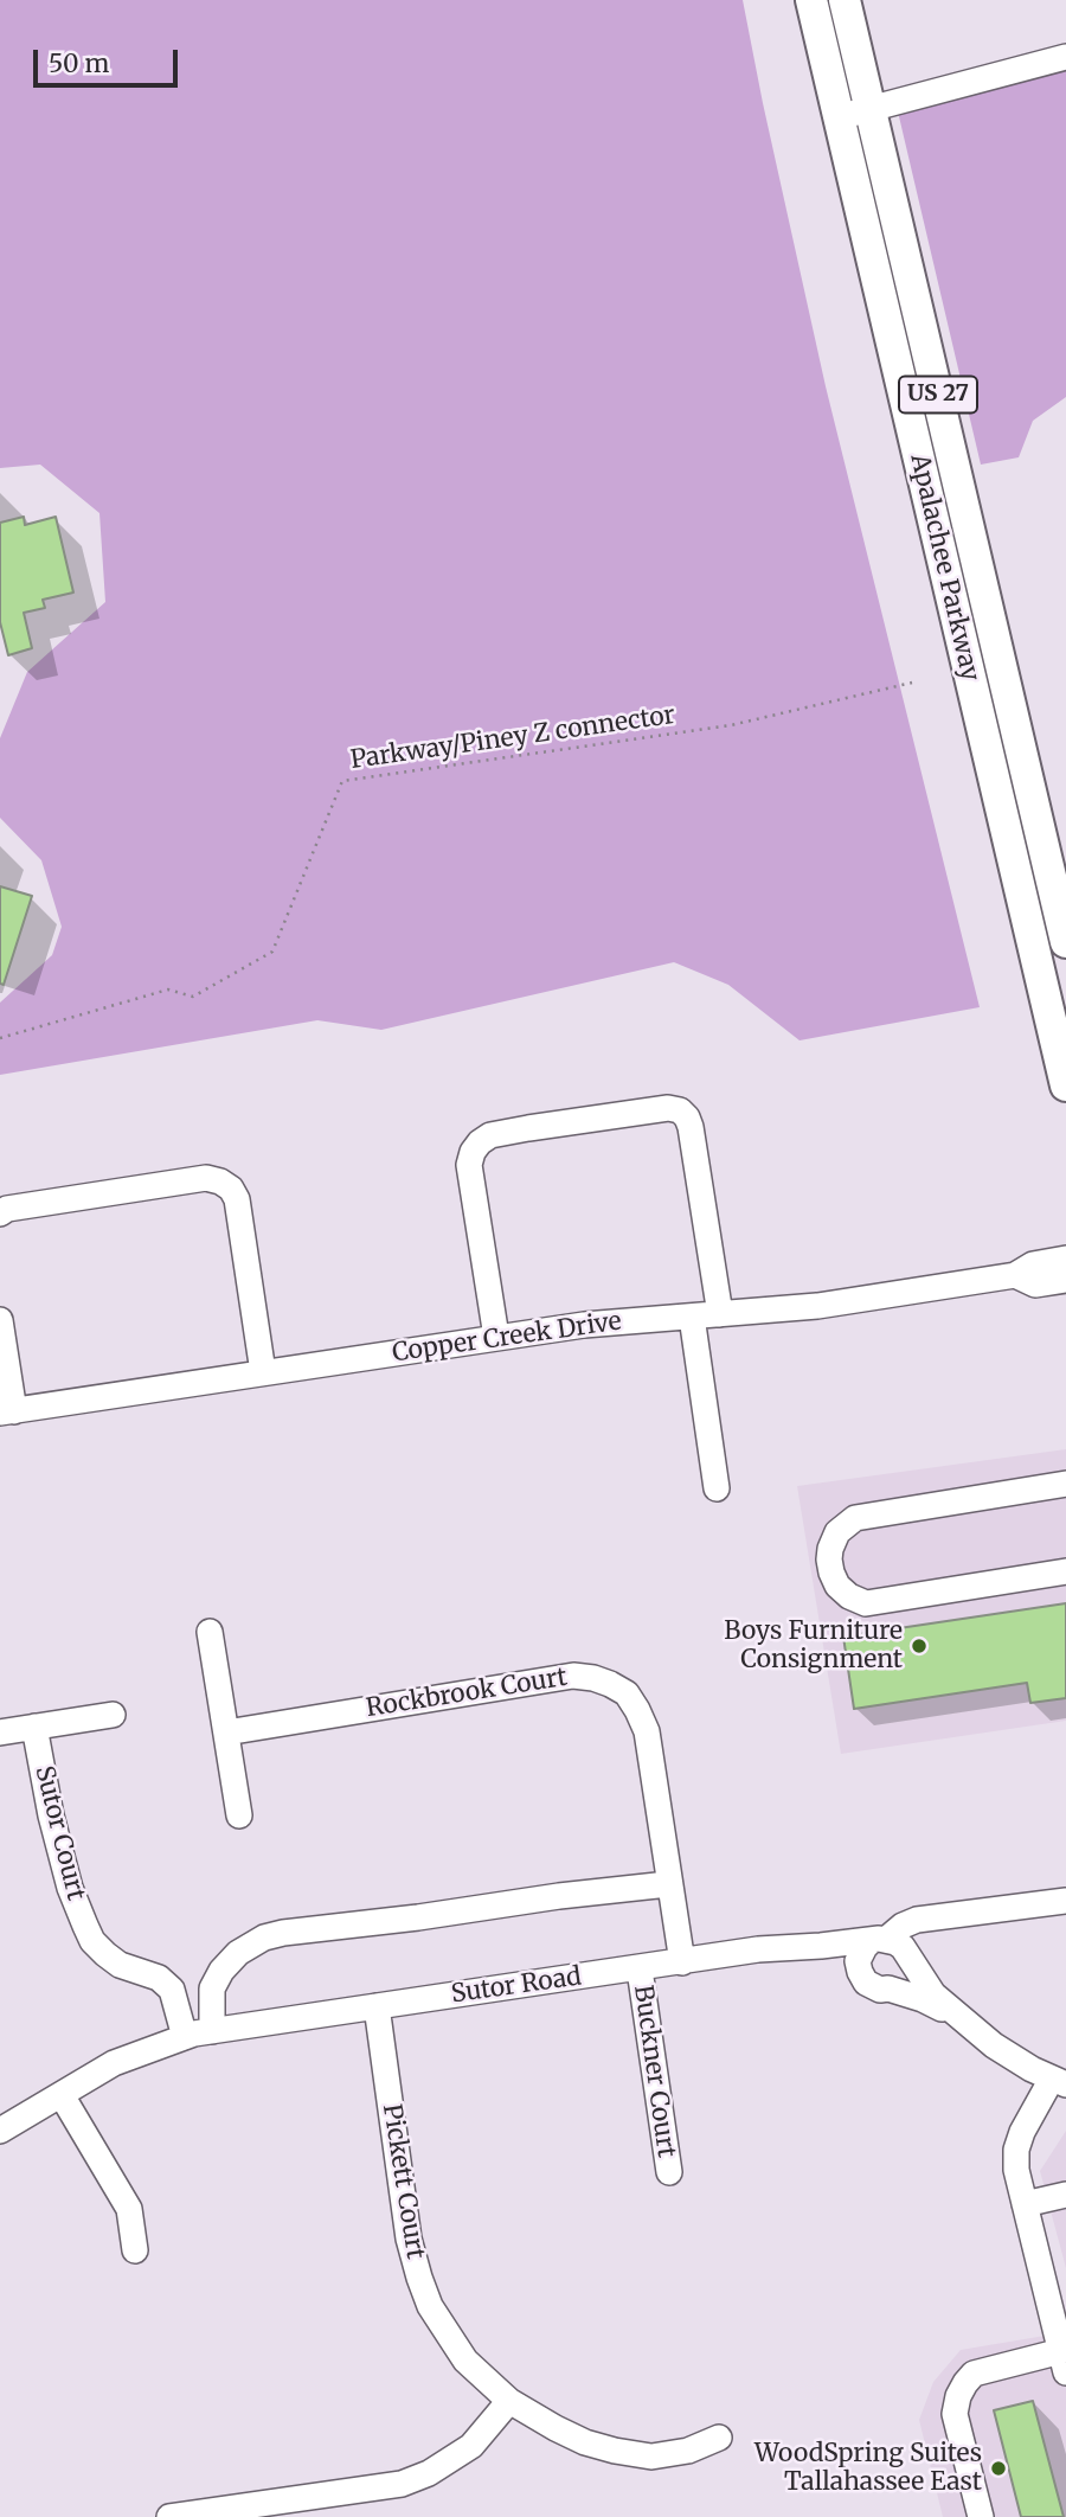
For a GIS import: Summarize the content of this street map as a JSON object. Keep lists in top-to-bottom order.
{
  "streets": {
    "main road": ["US 27", "Apalachee Parkway"],
    "street": [
      "Copper Creek Drive",
      "Rockbrook Court",
      "Sutor Court",
      "Sutor Road",
      "Buckner Court",
      "Pickett Court"
    ],
    "path": ["Parkway/Piney Z connector"]
  },
  "crossings": [
    ["Rockbrook Court", "Sutor Road"],
    ["Sutor Court", "Sutor Road"],
    ["Sutor Road", "Buckner Court"],
    ["Sutor Road", "Pickett Court"]
  ],
  "places": ["Boys Furniture Consignment", "WoodSpring Suites Tallahassee East"],
  "scale_bar": "50 m"
}
